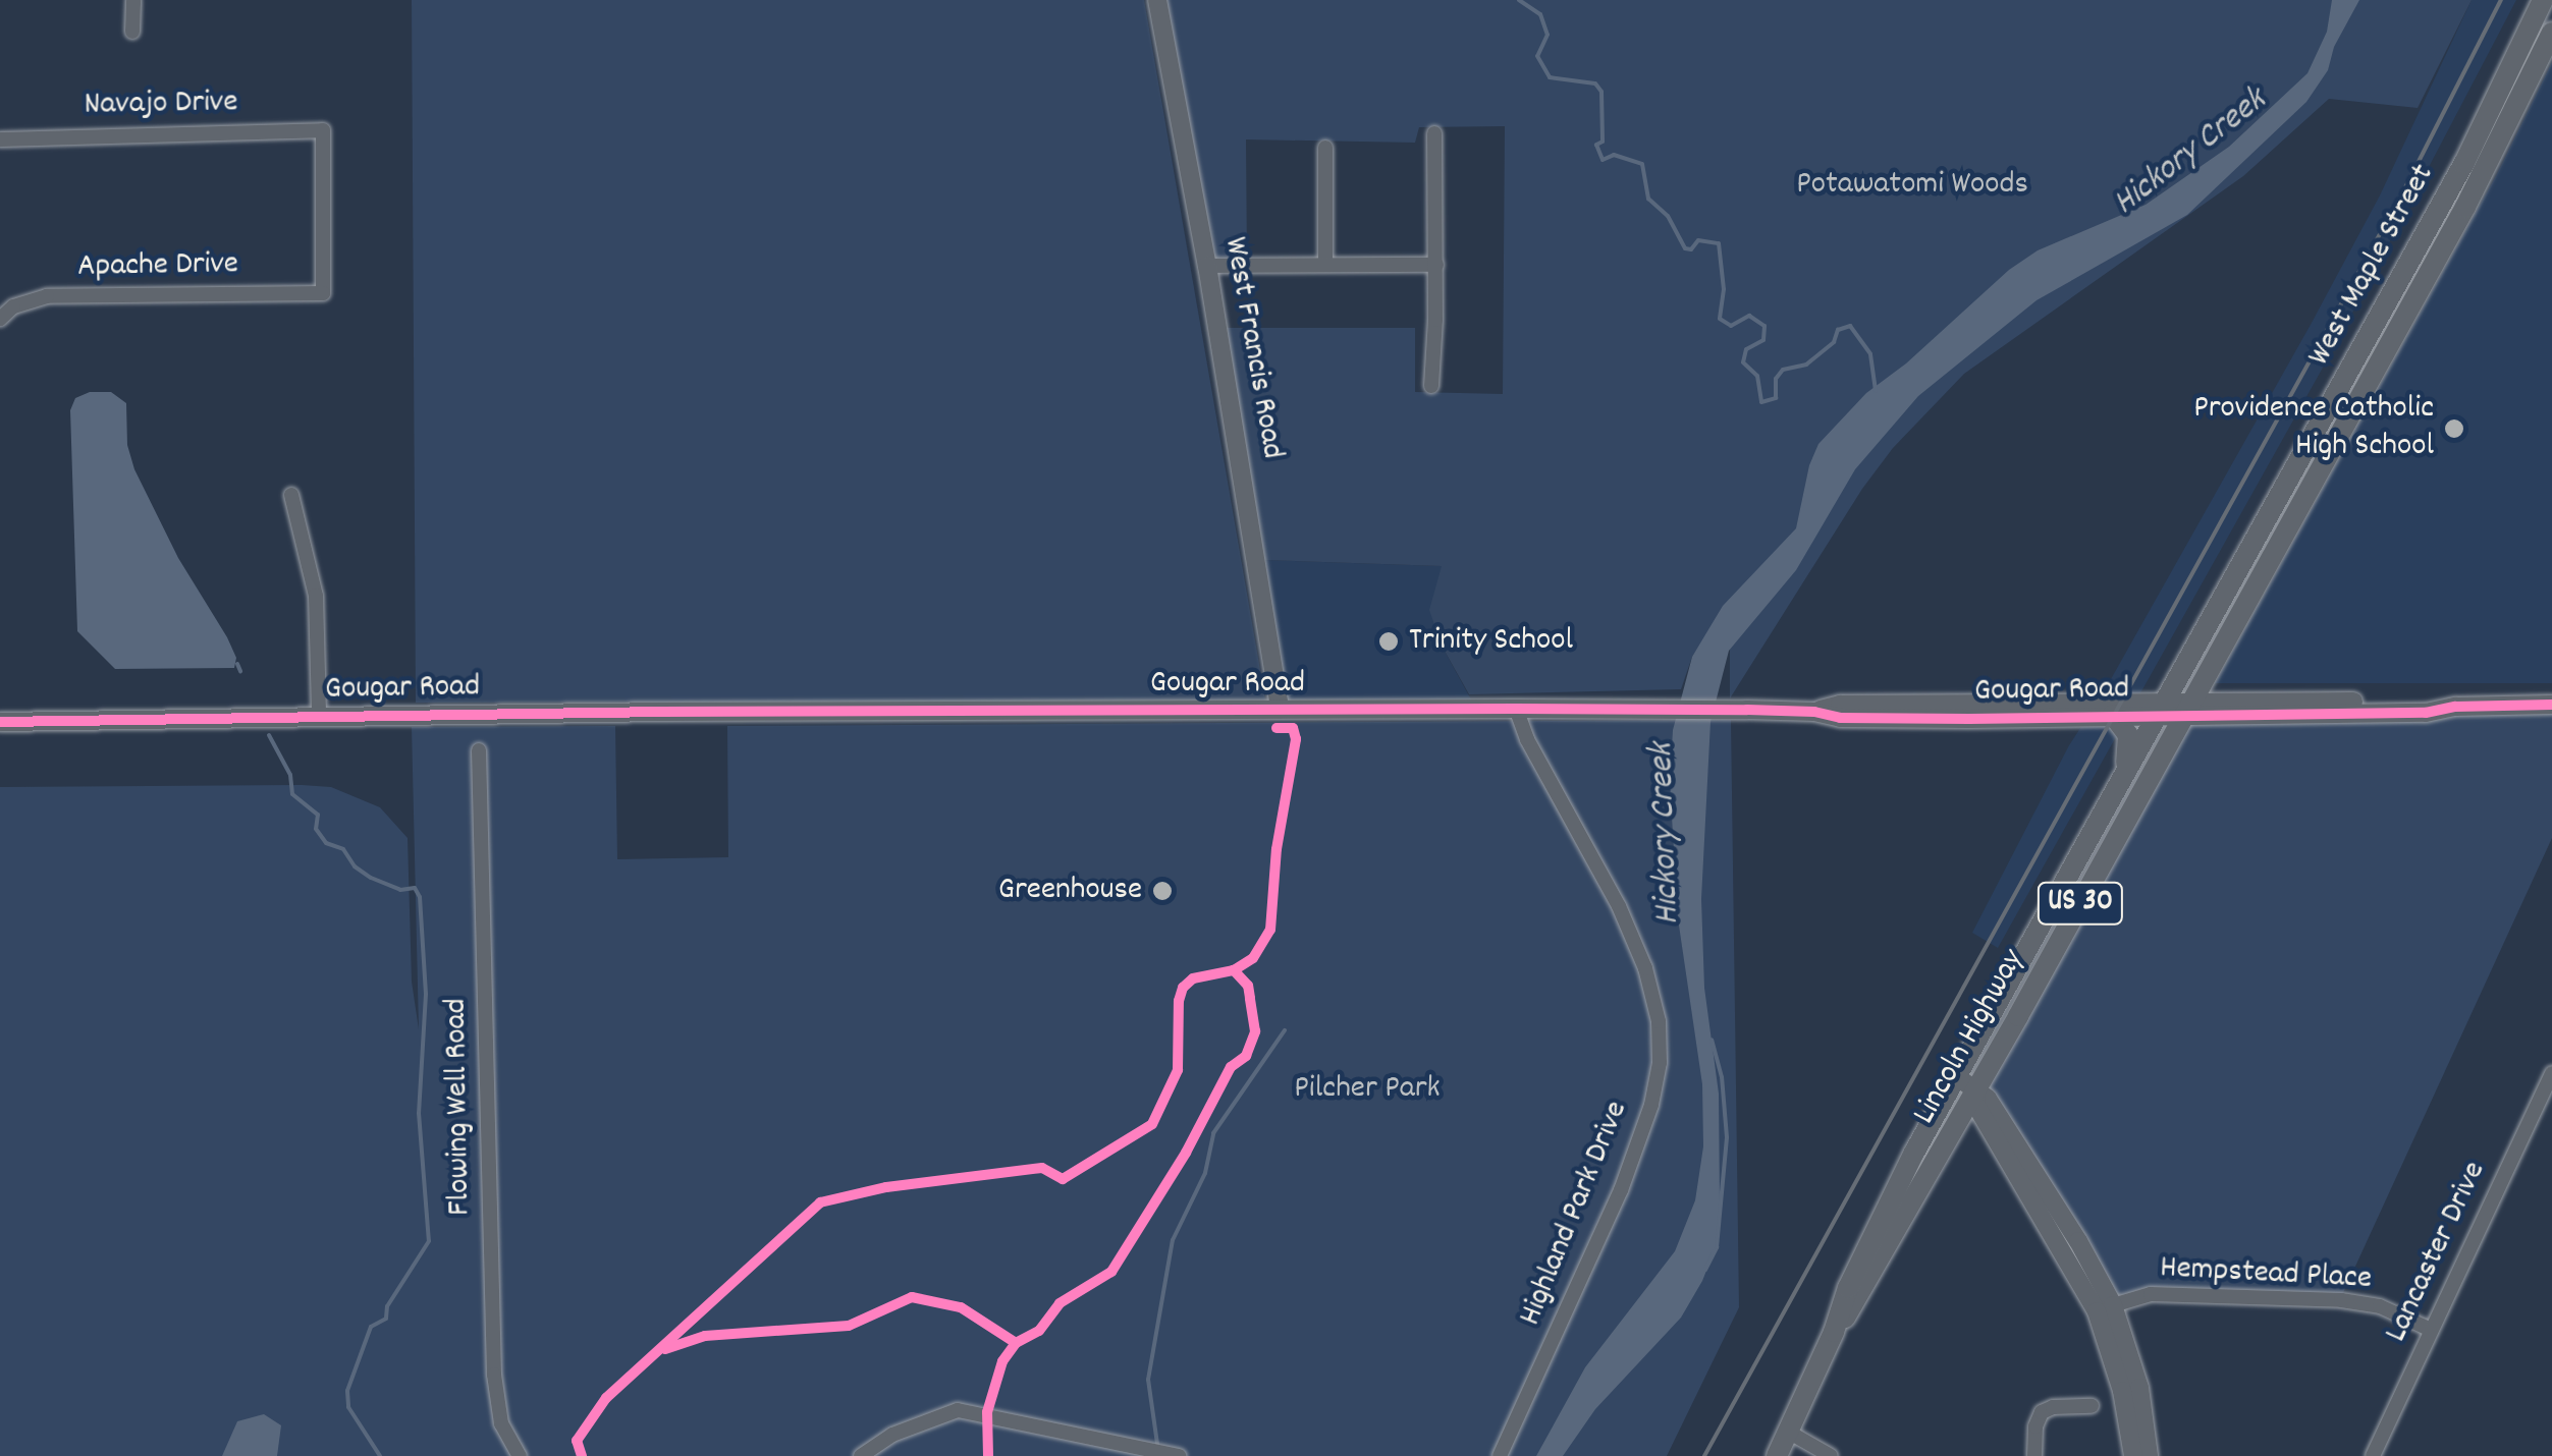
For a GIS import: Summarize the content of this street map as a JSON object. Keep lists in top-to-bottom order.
{
  "streets": {
    "main road": ["West Maple Street", "US 30", "Lincoln Highway"],
    "street": [
      "Navajo Drive",
      "Apache Drive",
      "West Francis Road",
      "Gougar Road",
      "Flowing Well Road",
      "Highland Park Drive",
      "Lancaster Drive",
      "Hempstead Place"
    ]
  },
  "crossings": [
    ["Navajo Drive", "Apache Drive"],
    ["West Maple Street", "Gougar Road"],
    ["West Maple Street", "Lincoln Highway"],
    ["West Francis Road", "Gougar Road"],
    ["Gougar Road", "Lincoln Highway"],
    ["Gougar Road", "Highland Park Drive"],
    ["Lancaster Drive", "Hempstead Place"]
  ],
  "water": ["Hickory Creek"],
  "parks": ["Potawatomi Woods", "Pilcher Park"],
  "places": ["Providence Catholic High School", "Trinity School", "Greenhouse"]
}
